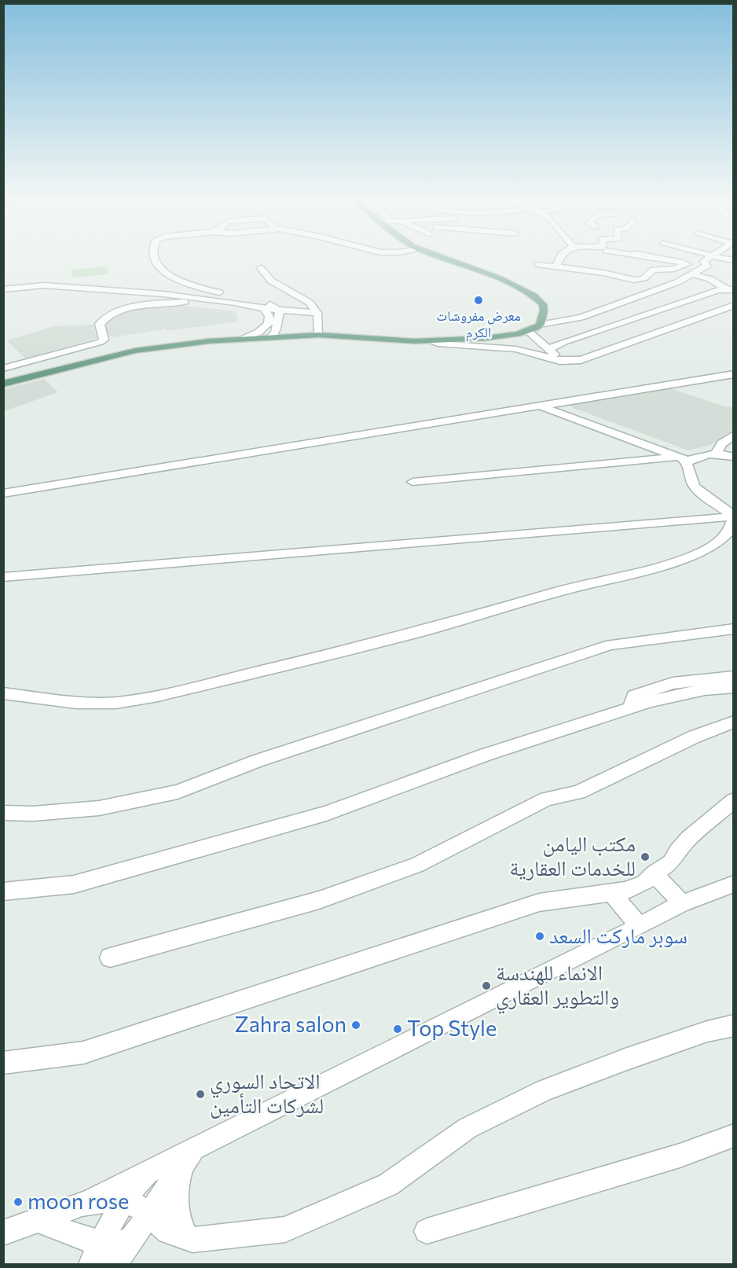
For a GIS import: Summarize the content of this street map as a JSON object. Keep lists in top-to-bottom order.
{
  "places": [
    "معرض مفروشات الكرم",
    "مكتب اليامن للخدمات العقارية",
    "سوبر ماركت السعد",
    "الانماء للهندسة والتطوير العقاري",
    "Zahra salon",
    "Top Style",
    "الاتحاد السوري لشركات التأمين",
    "moon rose"
  ]
}
